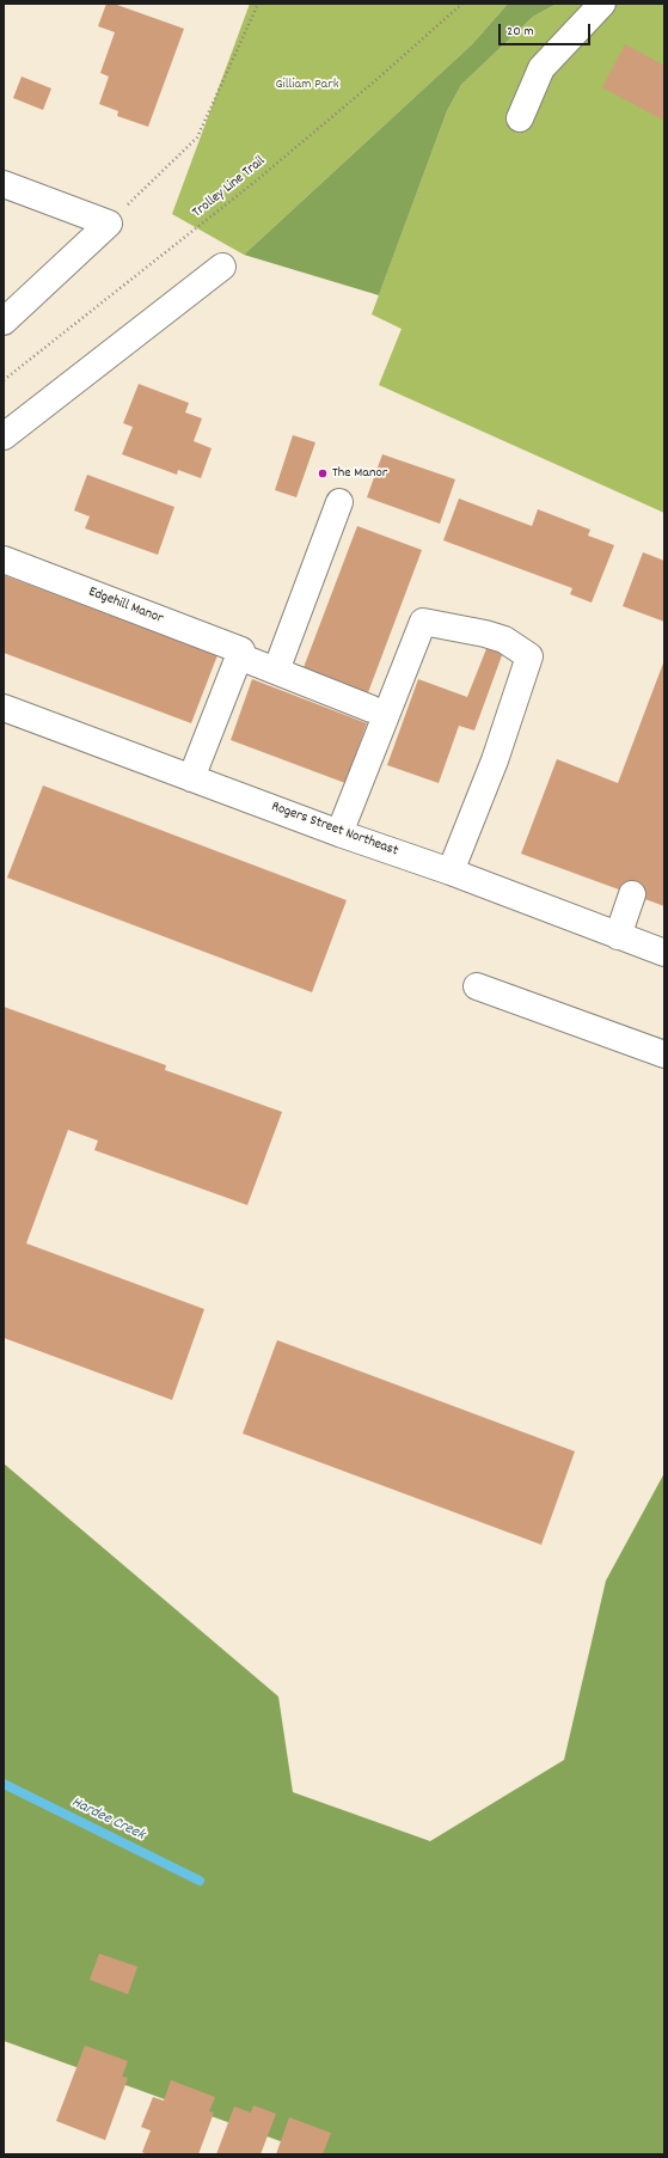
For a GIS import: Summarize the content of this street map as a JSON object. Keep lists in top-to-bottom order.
{
  "streets": {
    "street": ["Edgehill Manor", "Rogers Street Northeast"],
    "path": ["Trolley Line Trail"]
  },
  "water": ["Hardee Creek"],
  "parks": ["Gilliam Park"],
  "places": ["The Manor"],
  "scale_bar": "20 m"
}
